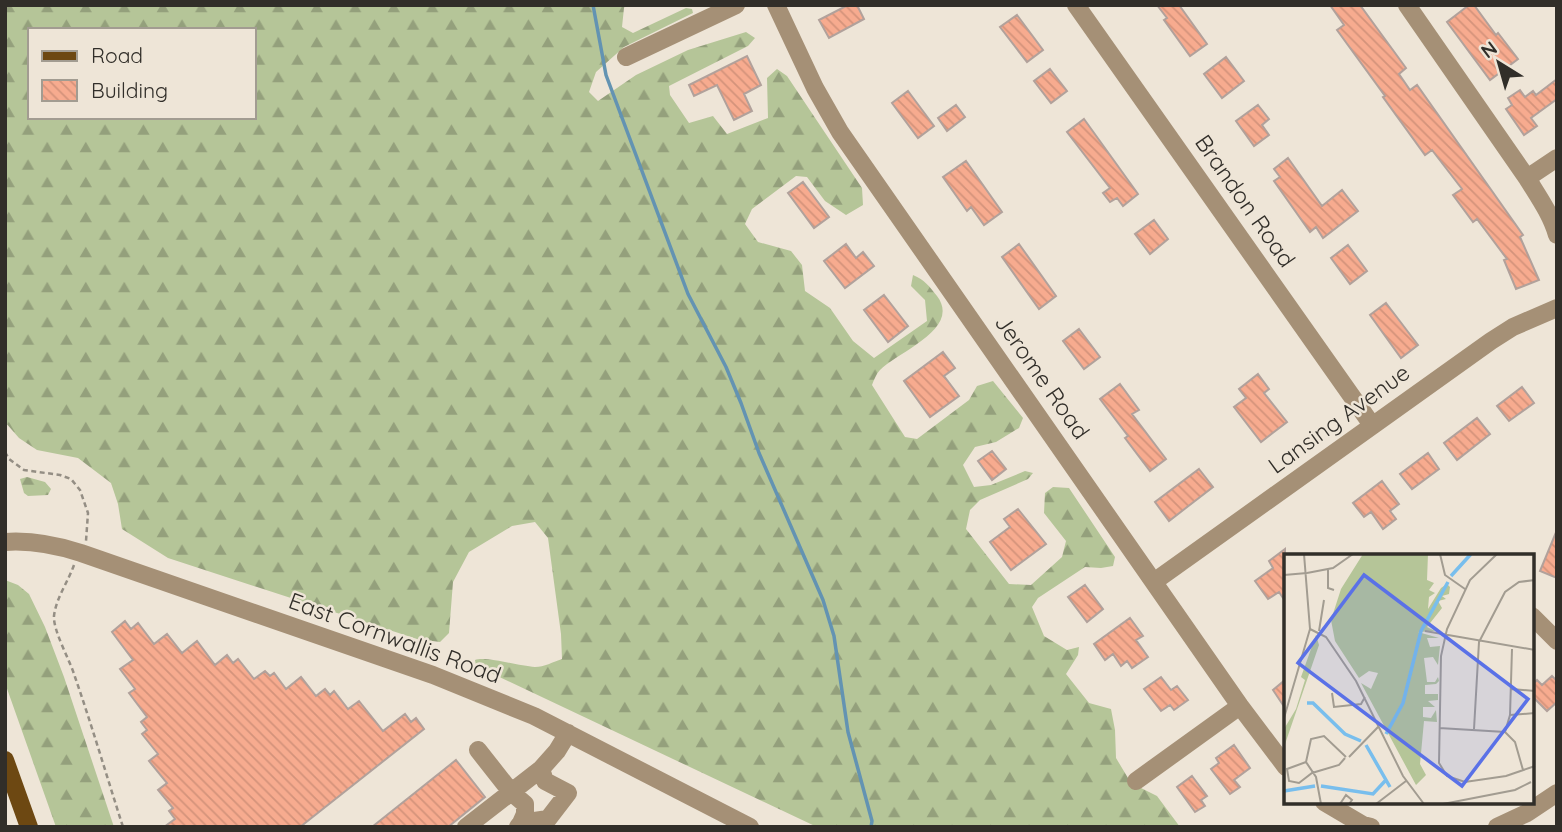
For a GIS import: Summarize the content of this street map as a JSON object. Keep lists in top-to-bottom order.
{
  "streets": {
    "street": [
      "Brandon Road",
      "Jerome Road",
      "Lansing Avenue",
      "East Cornwallis Road"
    ]
  },
  "crossings": [
    ["Brandon Road", "Lansing Avenue"],
    ["Jerome Road", "Lansing Avenue"]
  ],
  "legend": ["Road", "Building"],
  "north": "top left"
}
